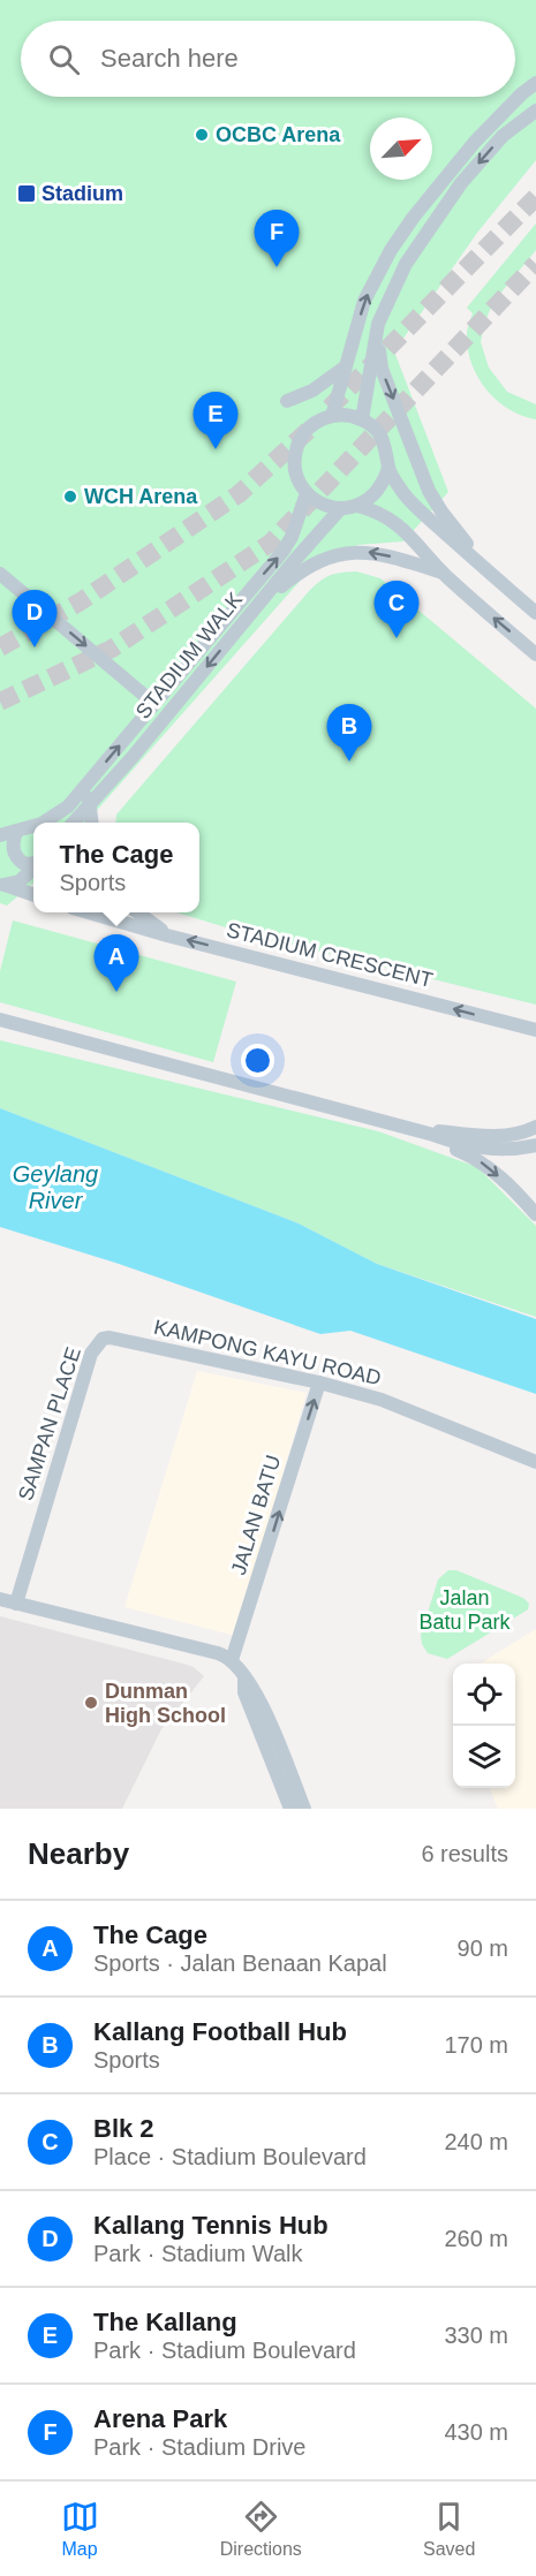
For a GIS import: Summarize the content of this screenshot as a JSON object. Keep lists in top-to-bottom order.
{
  "streets": {
    "street": [
      "STADIUM WALK",
      "STADIUM CRESCENT",
      "KAMPONG KAYU ROAD",
      "SAMPAN PLACE",
      "JALAN BATU"
    ]
  },
  "crossings": [
    ["KAMPONG KAYU ROAD", "SAMPAN PLACE"],
    ["KAMPONG KAYU ROAD", "JALAN BATU"]
  ],
  "one_way": ["STADIUM CRESCENT", "JALAN BATU"],
  "water": ["Geylang River"],
  "parks": ["Jalan Batu Park"],
  "places": {
    "other": ["OCBC Arena", "WCH Arena", "Dunman High School"],
    "transit": ["Stadium"]
  },
  "north": "top right",
  "page": {
    "search": "Search here",
    "pins": [
      "F",
      "E",
      "C",
      "D",
      "B",
      "A"
    ],
    "popup": ["The Cage", "Sports"],
    "heading": ["Nearby", "6 results"],
    "list": [
      {
        "mark": "A",
        "name": "The Cage",
        "note": "Sports · Jalan Benaan Kapal",
        "value": "90 m"
      },
      {
        "mark": "B",
        "name": "Kallang Football Hub",
        "note": "Sports",
        "value": "170 m"
      },
      {
        "mark": "C",
        "name": "Blk 2",
        "note": "Place · Stadium Boulevard",
        "value": "240 m"
      },
      {
        "mark": "D",
        "name": "Kallang Tennis Hub",
        "note": "Park · Stadium Walk",
        "value": "260 m"
      },
      {
        "mark": "E",
        "name": "The Kallang",
        "note": "Park · Stadium Boulevard",
        "value": "330 m"
      },
      {
        "mark": "F",
        "name": "Arena Park",
        "note": "Park · Stadium Drive",
        "value": "430 m"
      }
    ],
    "nav": ["Map", "Directions", "Saved"]
  }
}
